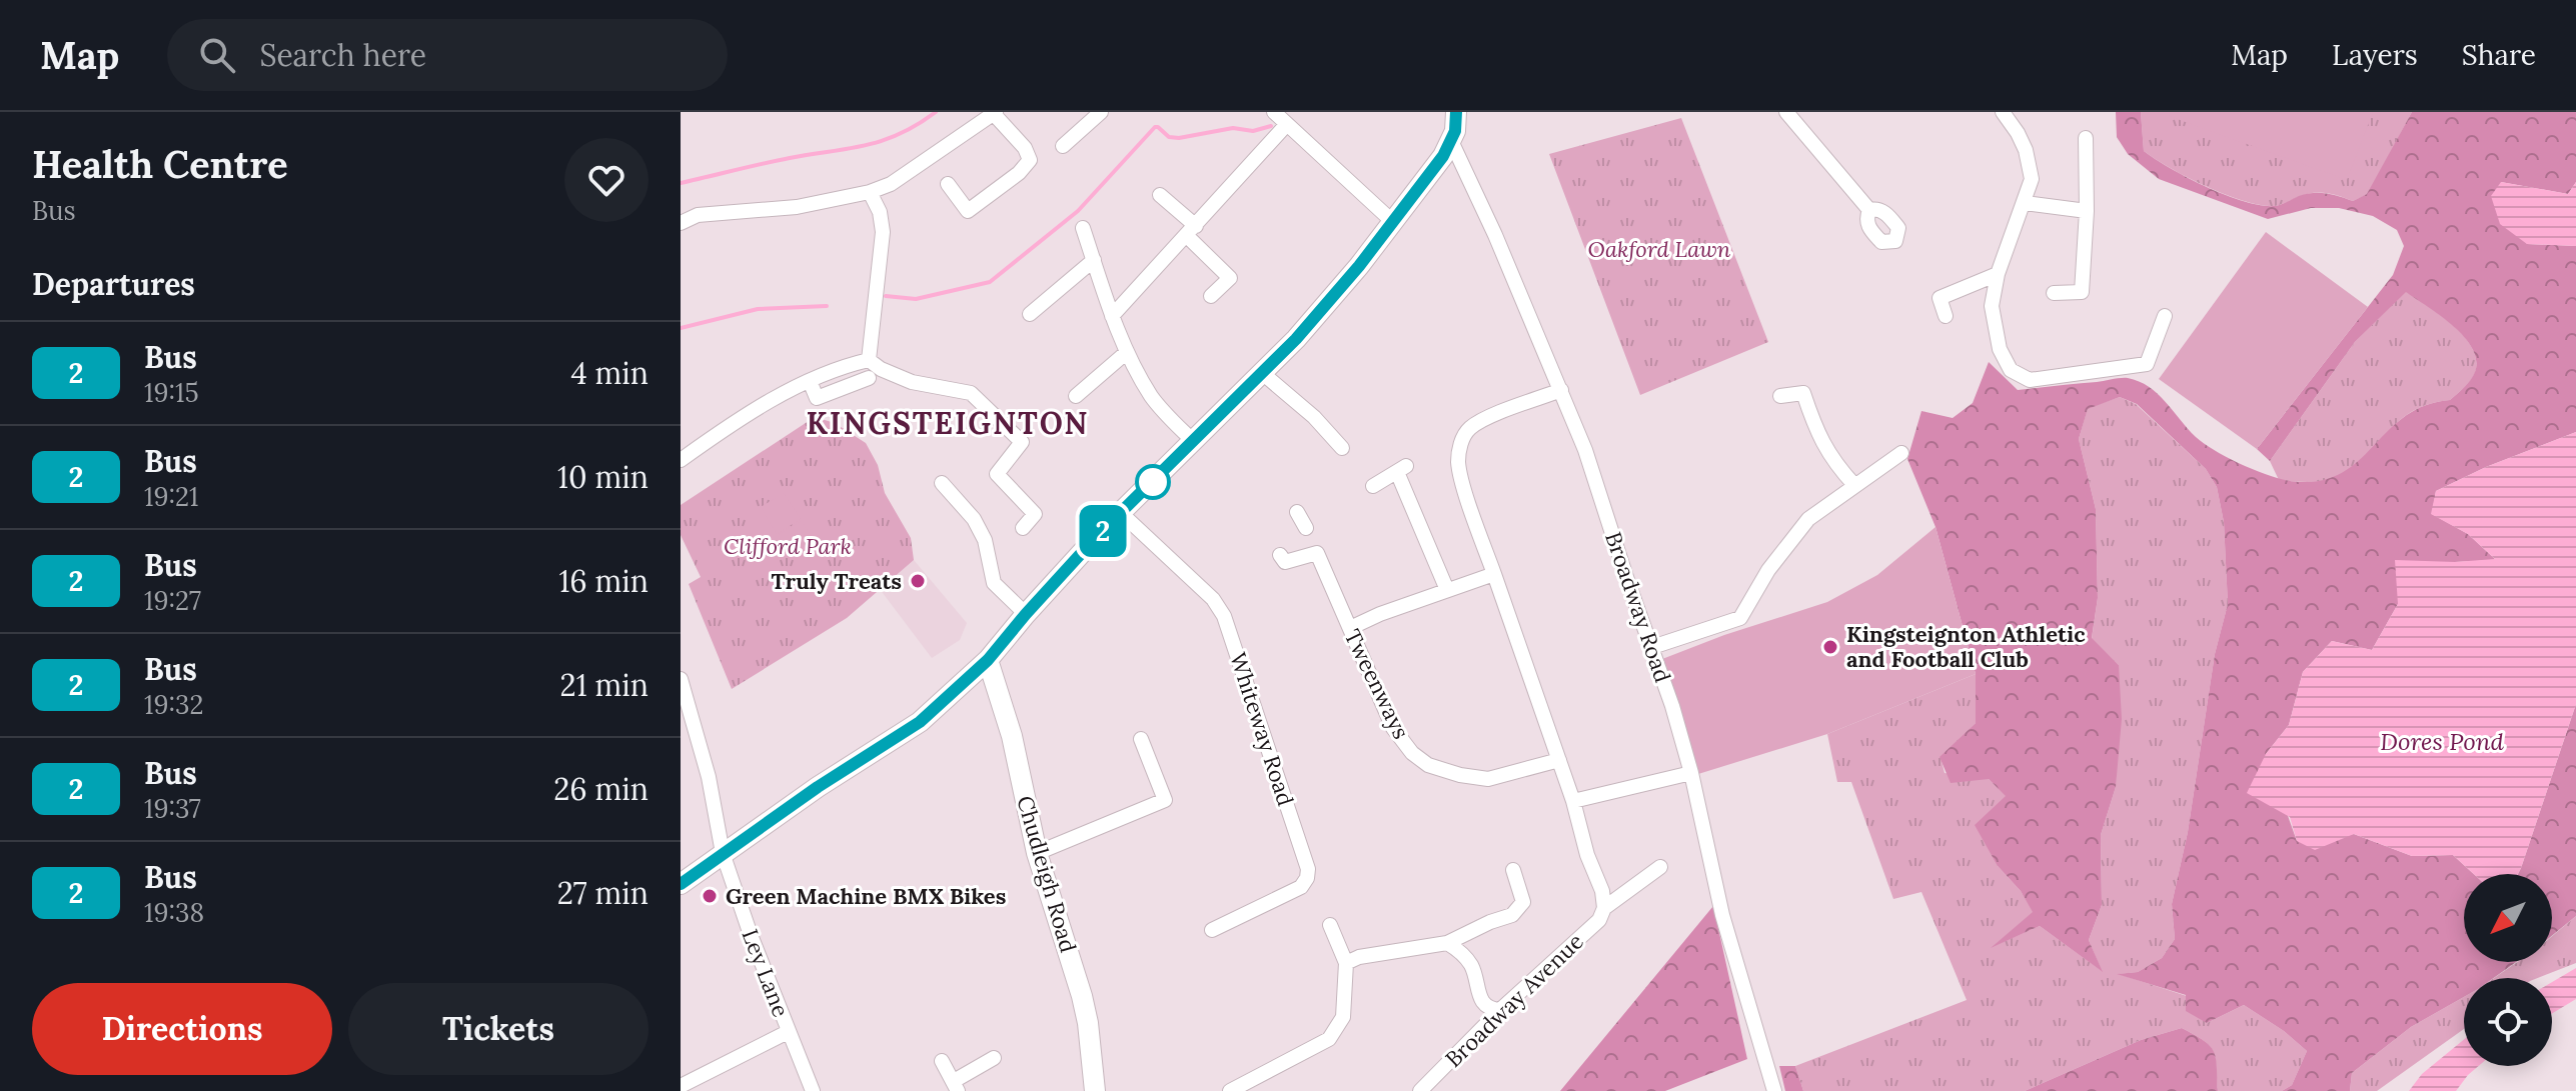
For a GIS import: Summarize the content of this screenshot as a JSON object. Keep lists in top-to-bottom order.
{
  "streets": {
    "main road": ["Chudleigh Road"],
    "street": [
      "Broadway Road",
      "Tweenways",
      "Whiteway Road",
      "Ley Lane",
      "Broadway Avenue"
    ]
  },
  "districts": ["KINGSTEIGNTON"],
  "water": ["Dores Pond"],
  "parks": ["Oakford Lawn", "Clifford Park"],
  "places": ["Truly Treats", "Kingsteignton Athletic and Football Club", "Green Machine BMX Bikes"],
  "lines": ["bus line 2"],
  "north": "bottom left",
  "page": {
    "header": "Map",
    "search": "Search here",
    "nav": ["Map", "Layers", "Share"],
    "heading": [
      ["Health Centre", "Bus"],
      "Departures"
    ],
    "on_map": "2",
    "list": [
      {
        "mark": "2",
        "name": "Bus",
        "note": "19:15",
        "value": "4 min"
      },
      {
        "mark": "2",
        "name": "Bus",
        "note": "19:21",
        "value": "10 min"
      },
      {
        "mark": "2",
        "name": "Bus",
        "note": "19:27",
        "value": "16 min"
      },
      {
        "mark": "2",
        "name": "Bus",
        "note": "19:32",
        "value": "21 min"
      },
      {
        "mark": "2",
        "name": "Bus",
        "note": "19:37",
        "value": "26 min"
      },
      {
        "mark": "2",
        "name": "Bus",
        "note": "19:38",
        "value": "27 min"
      }
    ],
    "buttons": ["Directions", "Tickets"]
  }
}
